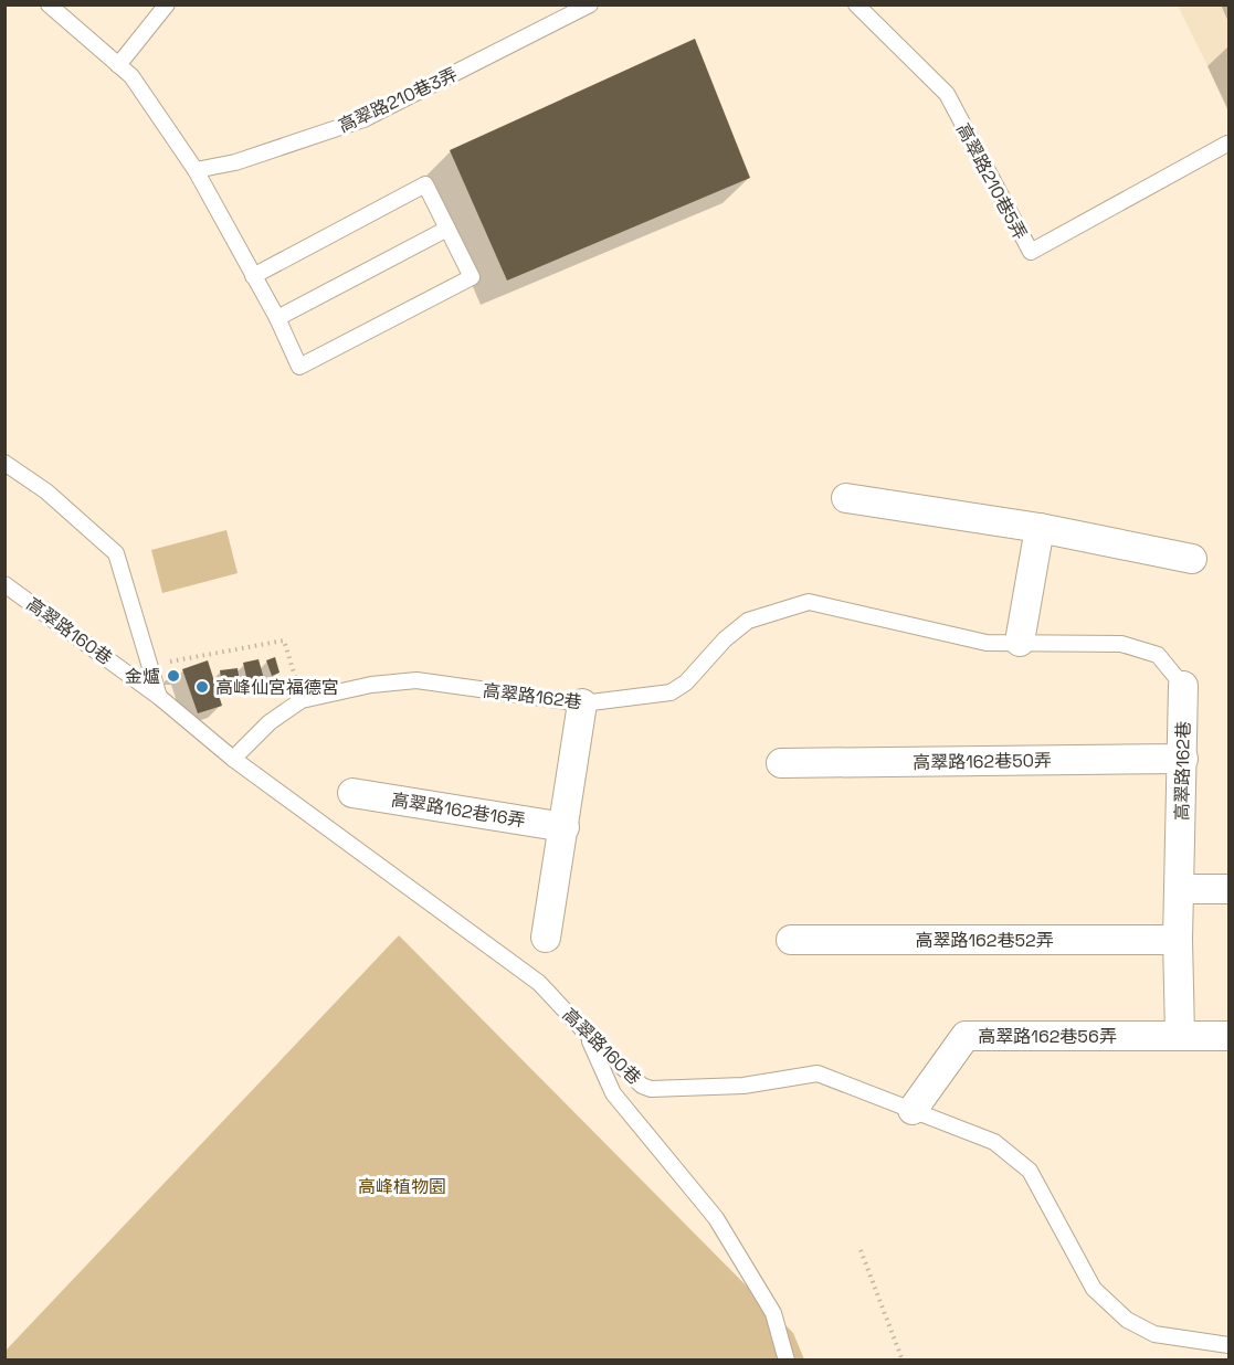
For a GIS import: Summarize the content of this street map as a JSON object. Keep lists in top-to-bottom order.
{
  "streets": {
    "street": [
      "高翠路162巷",
      "高翠路162巷50弄",
      "高翠路162巷16弄",
      "高翠路162巷52弄",
      "高翠路162巷56弄"
    ],
    "lane": ["高翠路210巷3弄", "高翠路210巷5弄", "高翠路160巷"]
  },
  "crossings": [
    ["高翠路160巷", "高翠路162巷"],
    ["高翠路160巷", "高翠路162巷56弄"],
    ["高翠路162巷", "高翠路162巷50弄"],
    ["高翠路162巷", "高翠路162巷52弄"],
    ["高翠路162巷", "高翠路162巷56弄"]
  ],
  "parks": ["高峰植物園"],
  "places": ["金爐", "高峰仙宮福德宮"]
}
